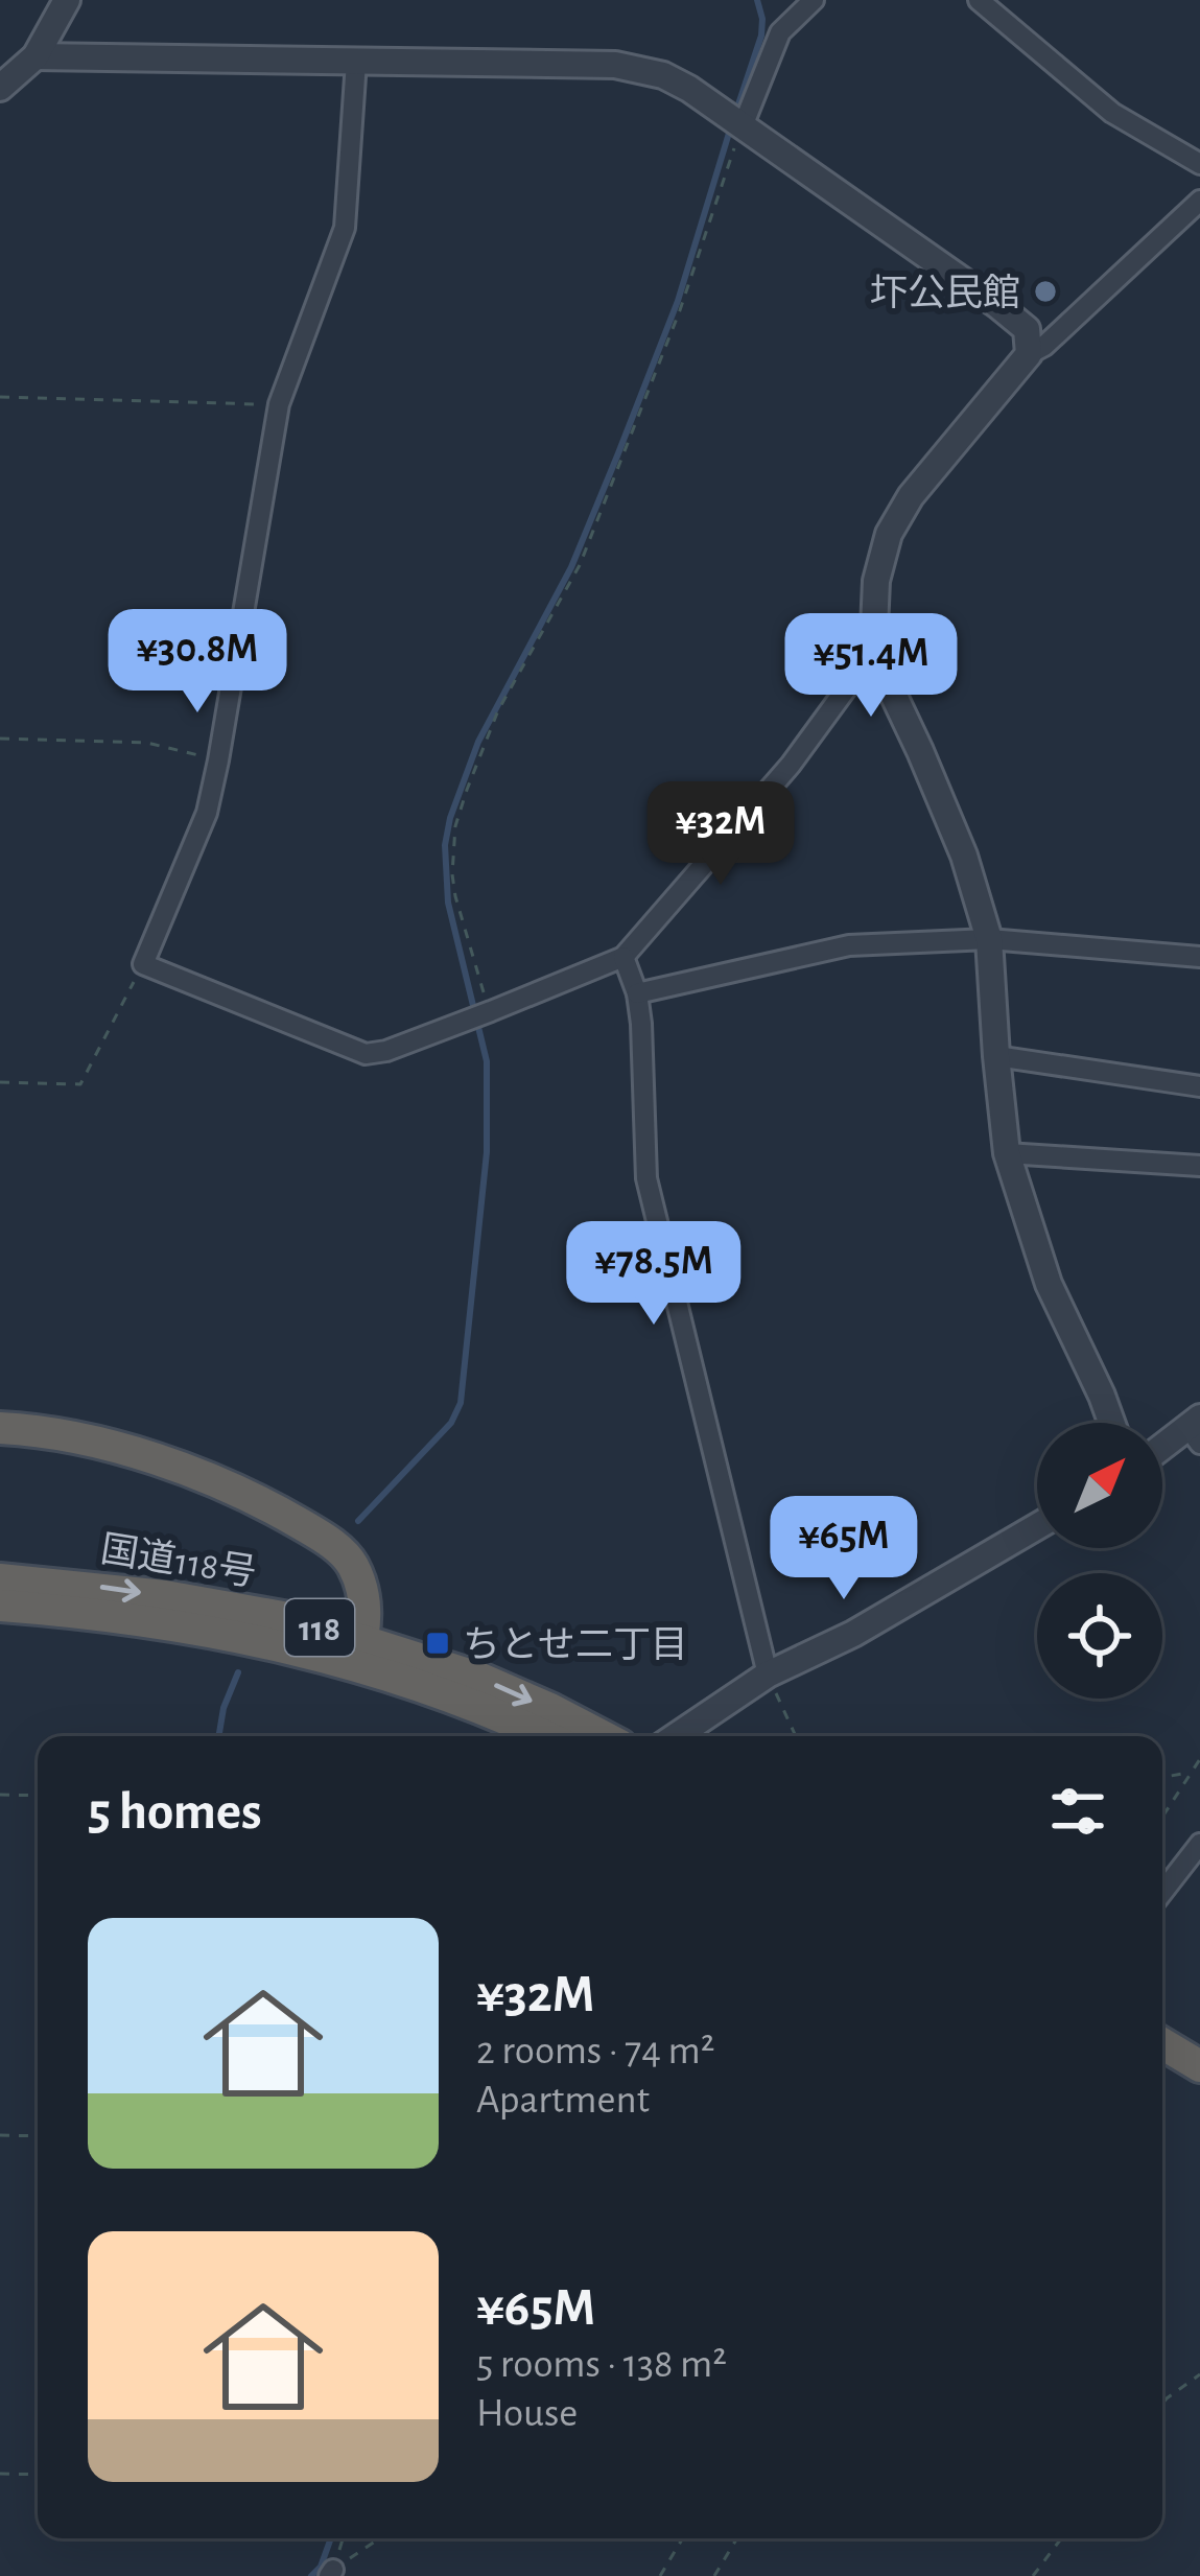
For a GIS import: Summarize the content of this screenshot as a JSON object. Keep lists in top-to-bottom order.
{
  "streets": {
    "highway": ["国道118号", "118"]
  },
  "places": {
    "other": ["圷公民館"],
    "transit": ["ちとせ二丁目"]
  },
  "north": "top right",
  "page": {
    "price": [
      "¥30.8M",
      "¥51.4M",
      "¥32M",
      "¥78.5M",
      "¥65M"
    ],
    "heading": "5 homes",
    "list": [
      {
        "name": "¥32M",
        "note": "2 rooms · 74 m² · Apartment"
      },
      {
        "name": "¥65M",
        "note": "5 rooms · 138 m² · House"
      }
    ]
  }
}
